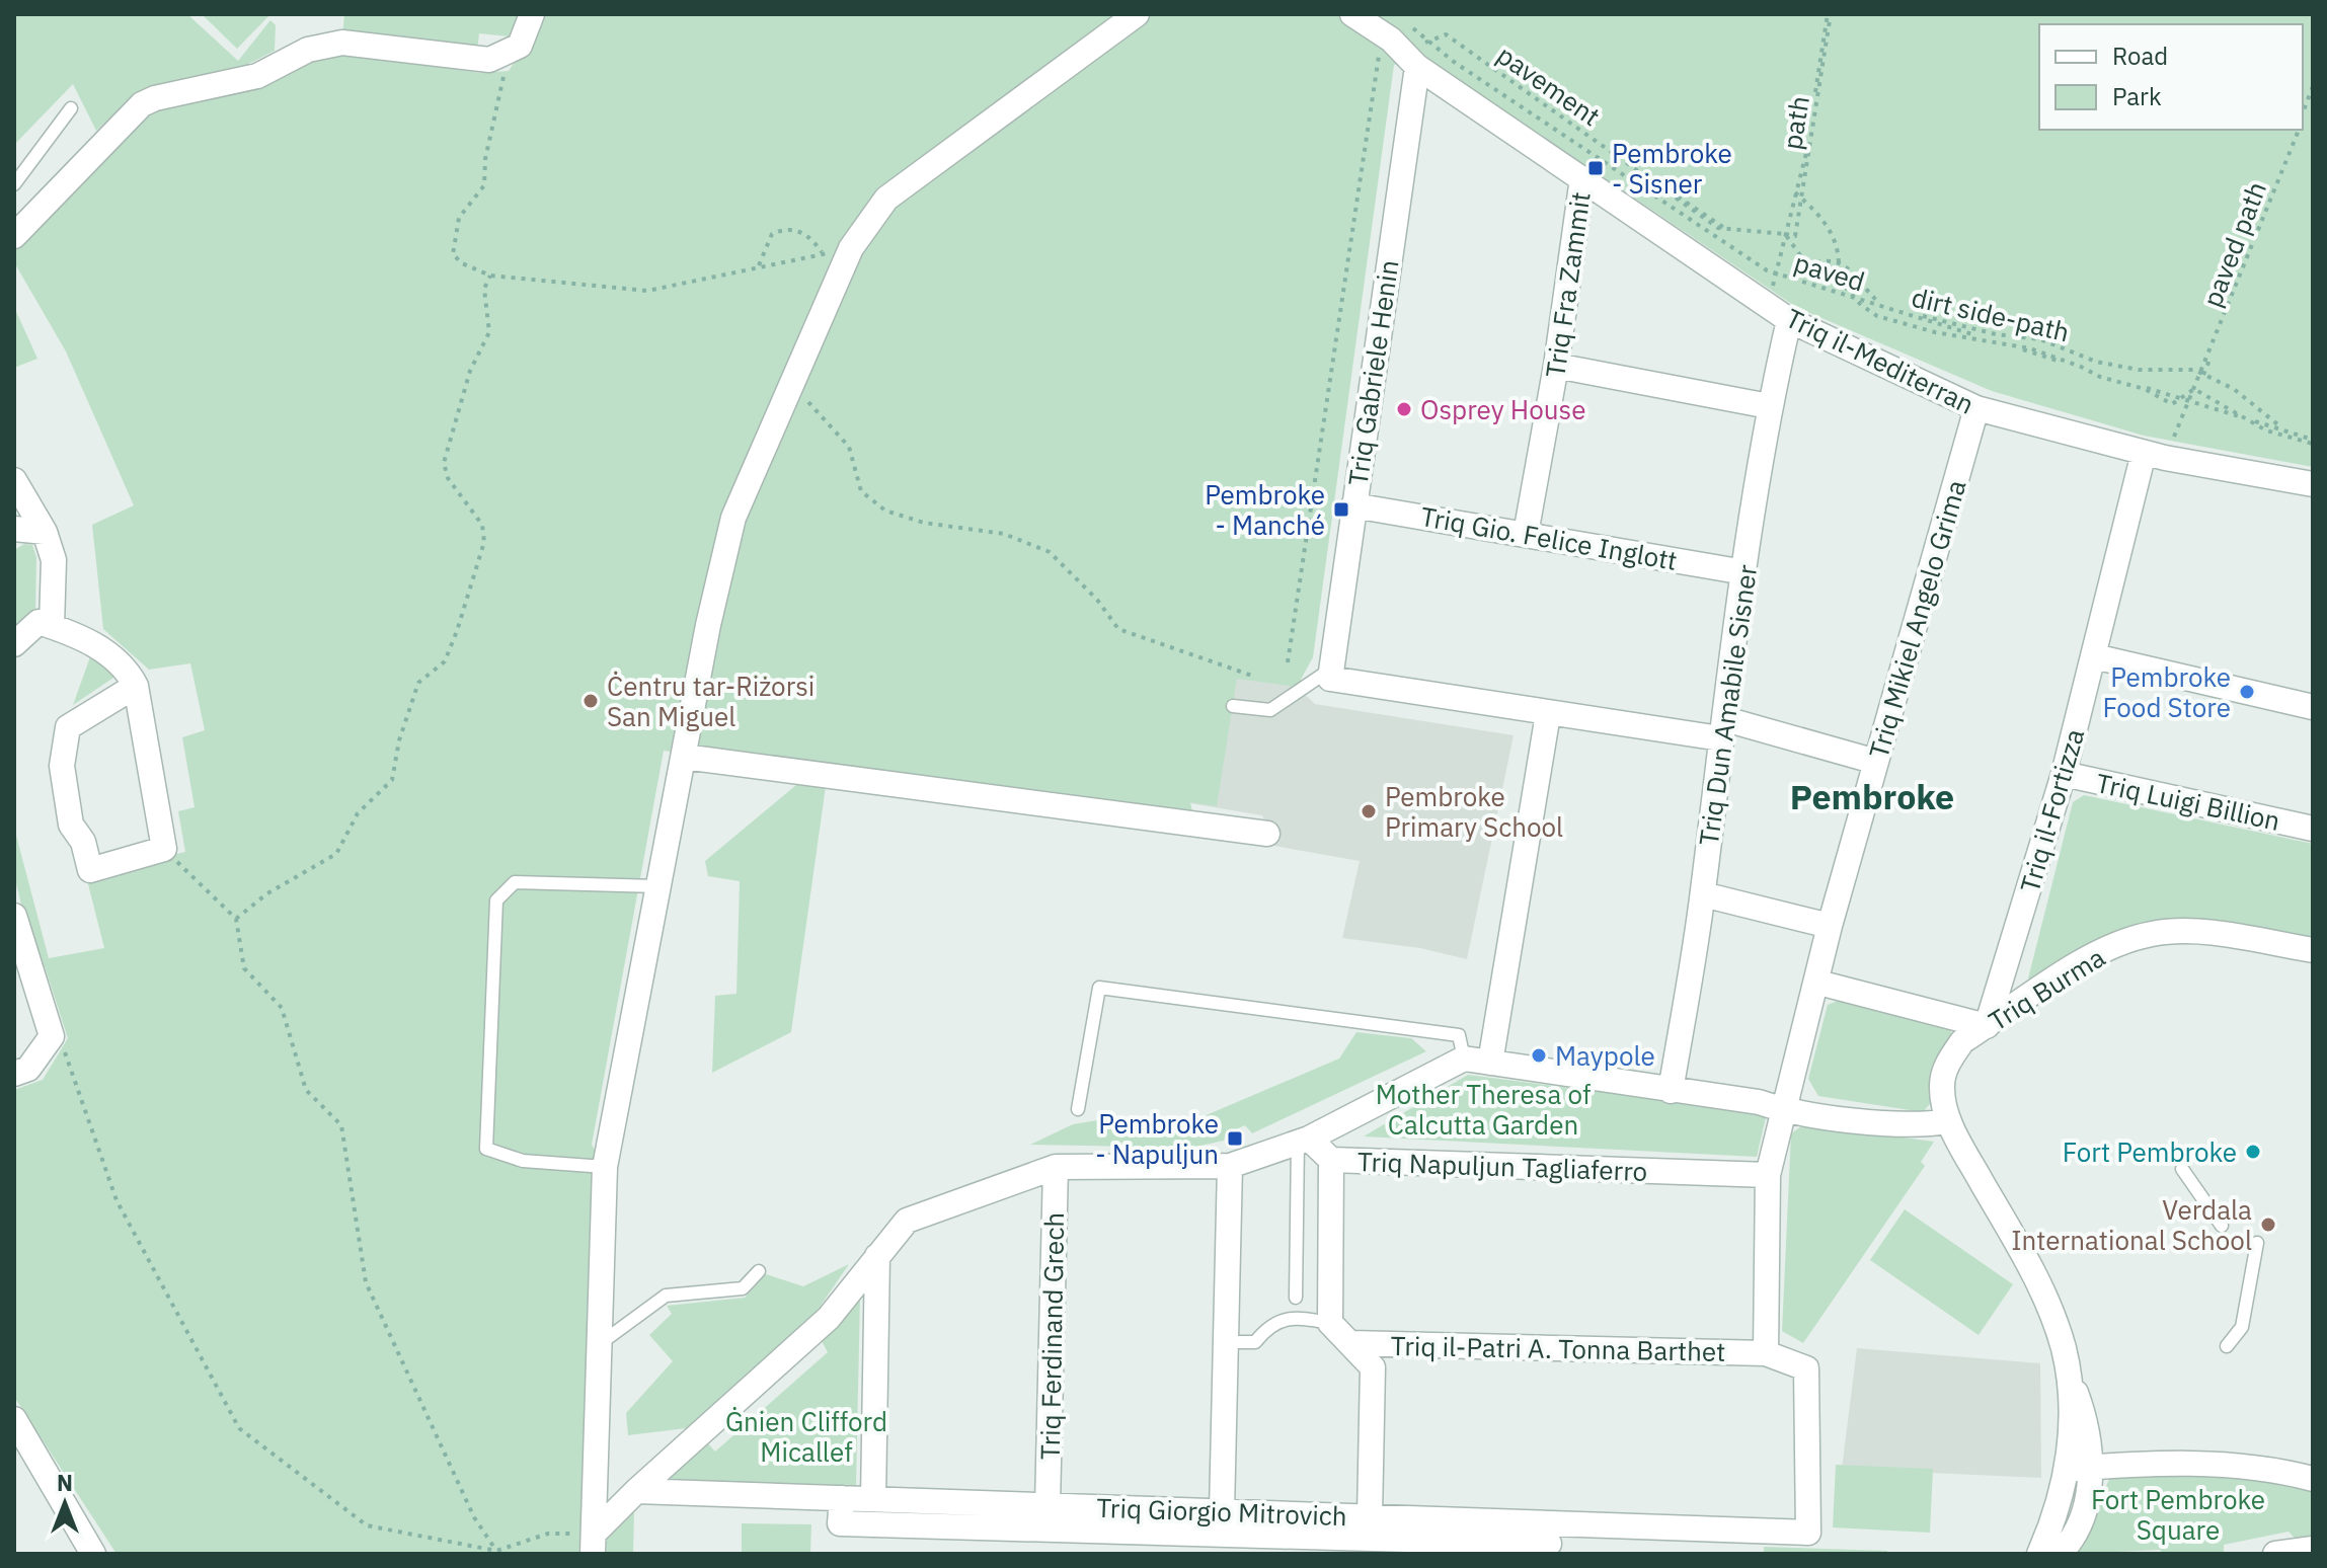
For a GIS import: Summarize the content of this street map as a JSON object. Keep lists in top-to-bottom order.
{
  "streets": {
    "street": [
      "Triq Fra Zammit",
      "Triq il-Mediterran",
      "Triq Gabriele Henin",
      "Triq Gio. Felice Inglott",
      "Triq Mikiel Angelo Grima",
      "Triq Dun Amabile Sisner",
      "Triq Luigi Billion",
      "Triq il-Fortizza",
      "Triq Burma",
      "Triq Napuljun Tagliaferro",
      "Triq Ferdinand Grech",
      "Triq il-Patri A. Tonna Barthet",
      "Triq Giorgio Mitrovich"
    ],
    "path": [
      "path",
      "paved path",
      "paved",
      "dirt side-path"
    ]
  },
  "crossings": [
    ["paved path", "dirt side-path"],
    ["paved", "Triq il-Mediterran"],
    ["Triq Fra Zammit", "Triq il-Mediterran"],
    ["Triq Fra Zammit", "Triq Gio. Felice Inglott"],
    ["Triq il-Mediterran", "Triq Gabriele Henin"],
    ["Triq il-Mediterran", "Triq Mikiel Angelo Grima"],
    ["Triq il-Mediterran", "Triq Dun Amabile Sisner"],
    ["Triq il-Mediterran", "Triq il-Fortizza"],
    ["Triq Gabriele Henin", "Triq Gio. Felice Inglott"],
    ["Triq Gio. Felice Inglott", "Triq Dun Amabile Sisner"],
    ["Triq Mikiel Angelo Grima", "Triq Napuljun Tagliaferro"],
    ["Triq Mikiel Angelo Grima", "Triq il-Patri A. Tonna Barthet"],
    ["Triq Luigi Billion", "Triq il-Fortizza"],
    ["Triq il-Fortizza", "Triq Burma"],
    ["Triq Ferdinand Grech", "Triq Giorgio Mitrovich"],
    ["Triq il-Patri A. Tonna Barthet", "Triq Giorgio Mitrovich"]
  ],
  "districts": ["Pembroke"],
  "parks": ["Mother Theresa of Calcutta Garden", "Ġnien Clifford Micallef", "Fort Pembroke Square"],
  "places": {
    "transit": ["Pembroke - Sisner", "Pembroke - Manché", "Pembroke - Napuljun"],
    "other": [
      "Osprey House",
      "Pembroke Food Store",
      "Ċentru tar-Riżorsi San Miguel",
      "Pembroke Primary School",
      "Maypole",
      "Fort Pembroke",
      "Verdala International School"
    ]
  },
  "legend": ["Road", "Park"],
  "north": "top"
}
